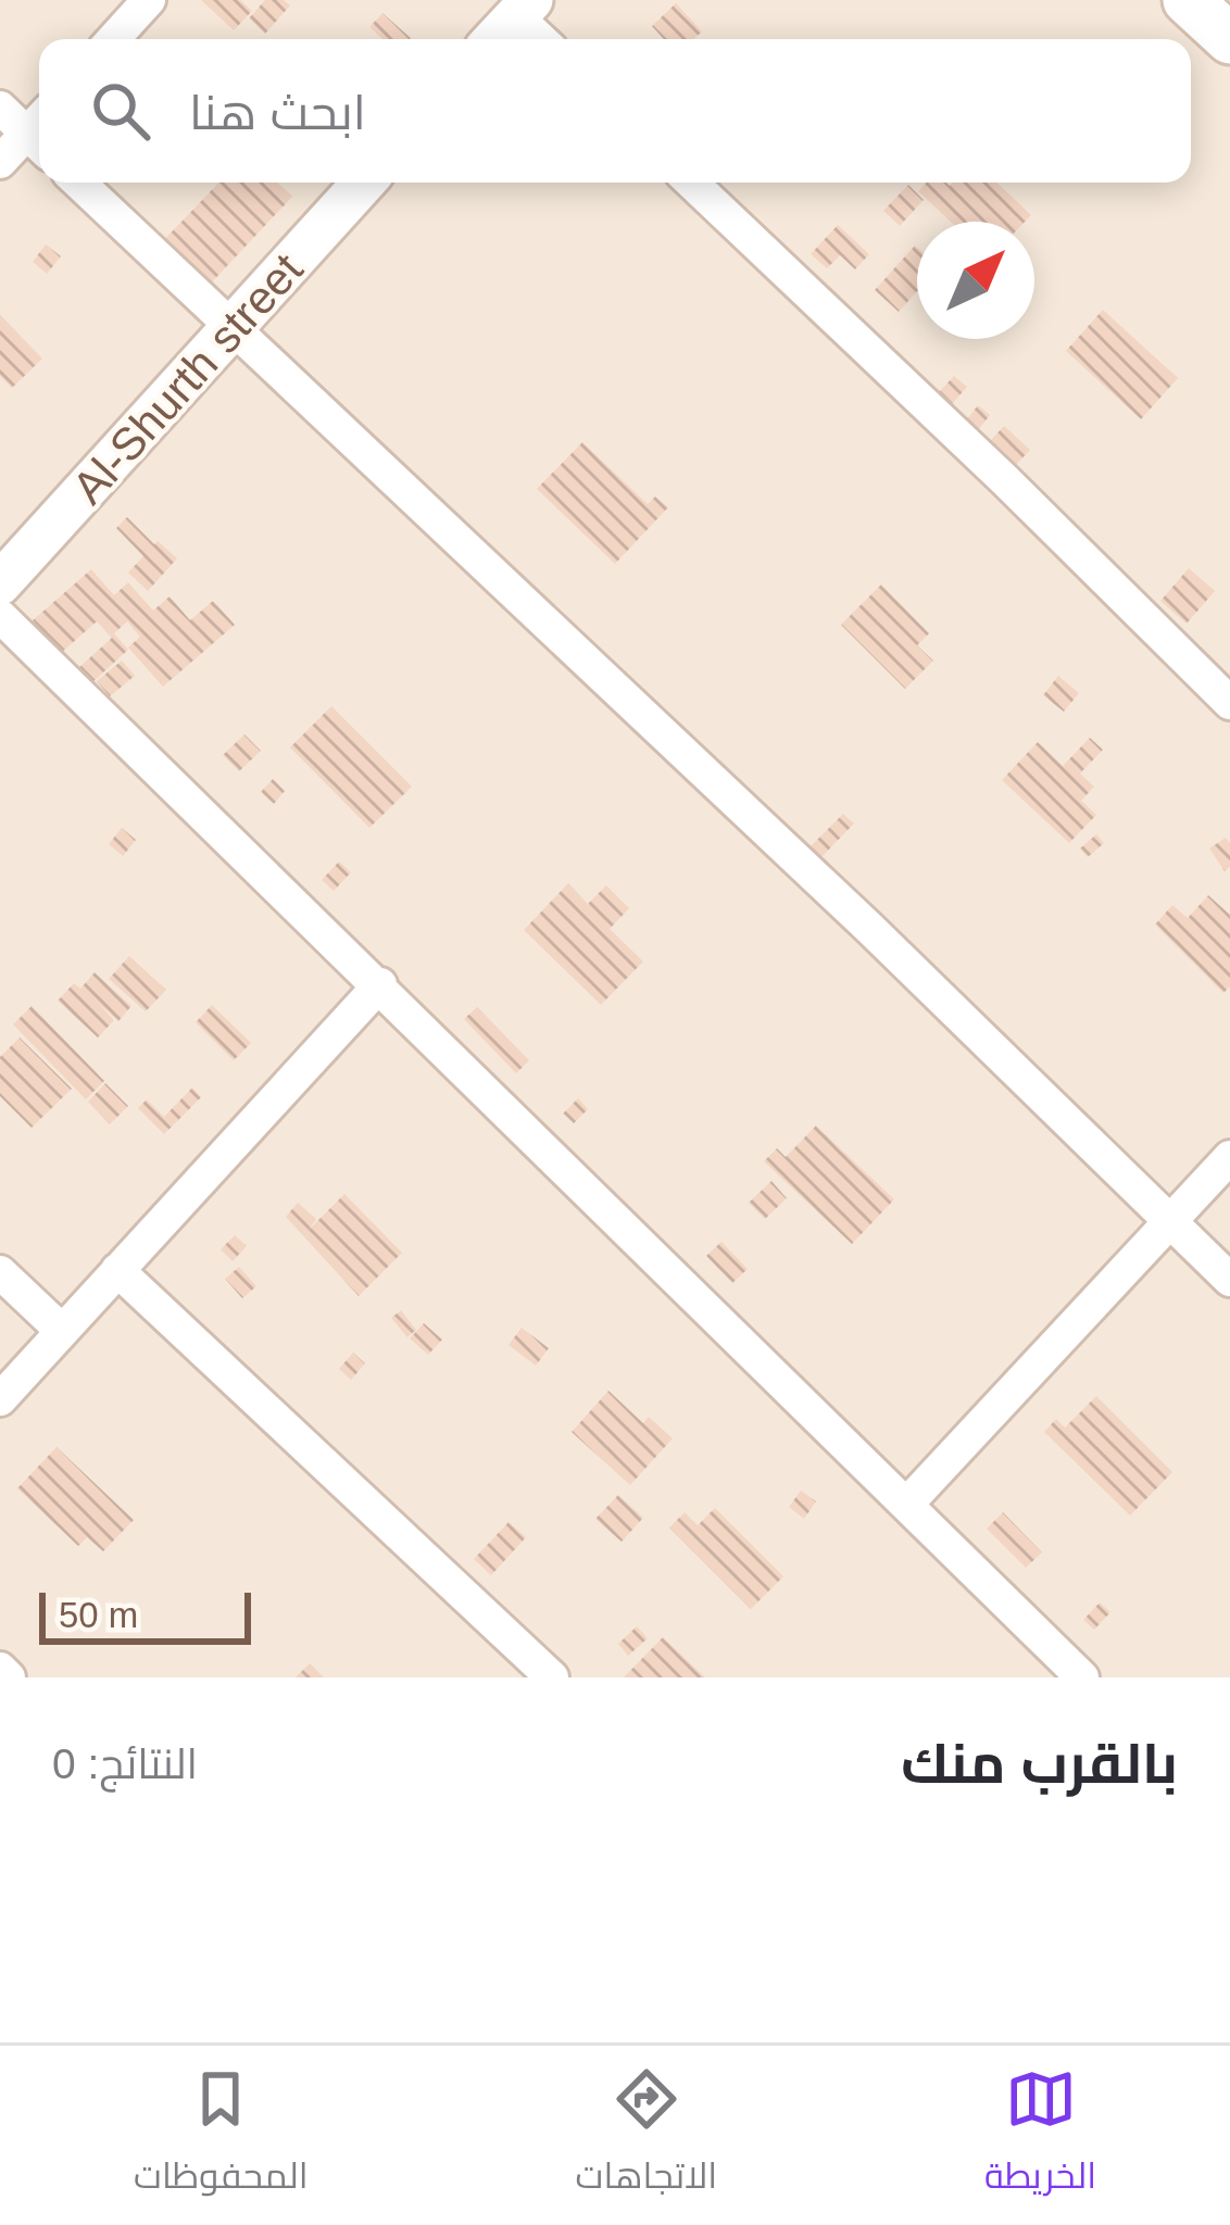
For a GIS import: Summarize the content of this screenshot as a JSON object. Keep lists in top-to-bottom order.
{
  "streets": {
    "street": ["Al-Shurth street"]
  },
  "scale_bar": "50 m",
  "north": "top right",
  "page": {
    "search": "ابحث هنا",
    "scale": "50 m",
    "heading": ["بالقرب منك", "النتائج: 0"],
    "nav": ["الخريطة", "الاتجاهات", "المحفوظات"]
  }
}
